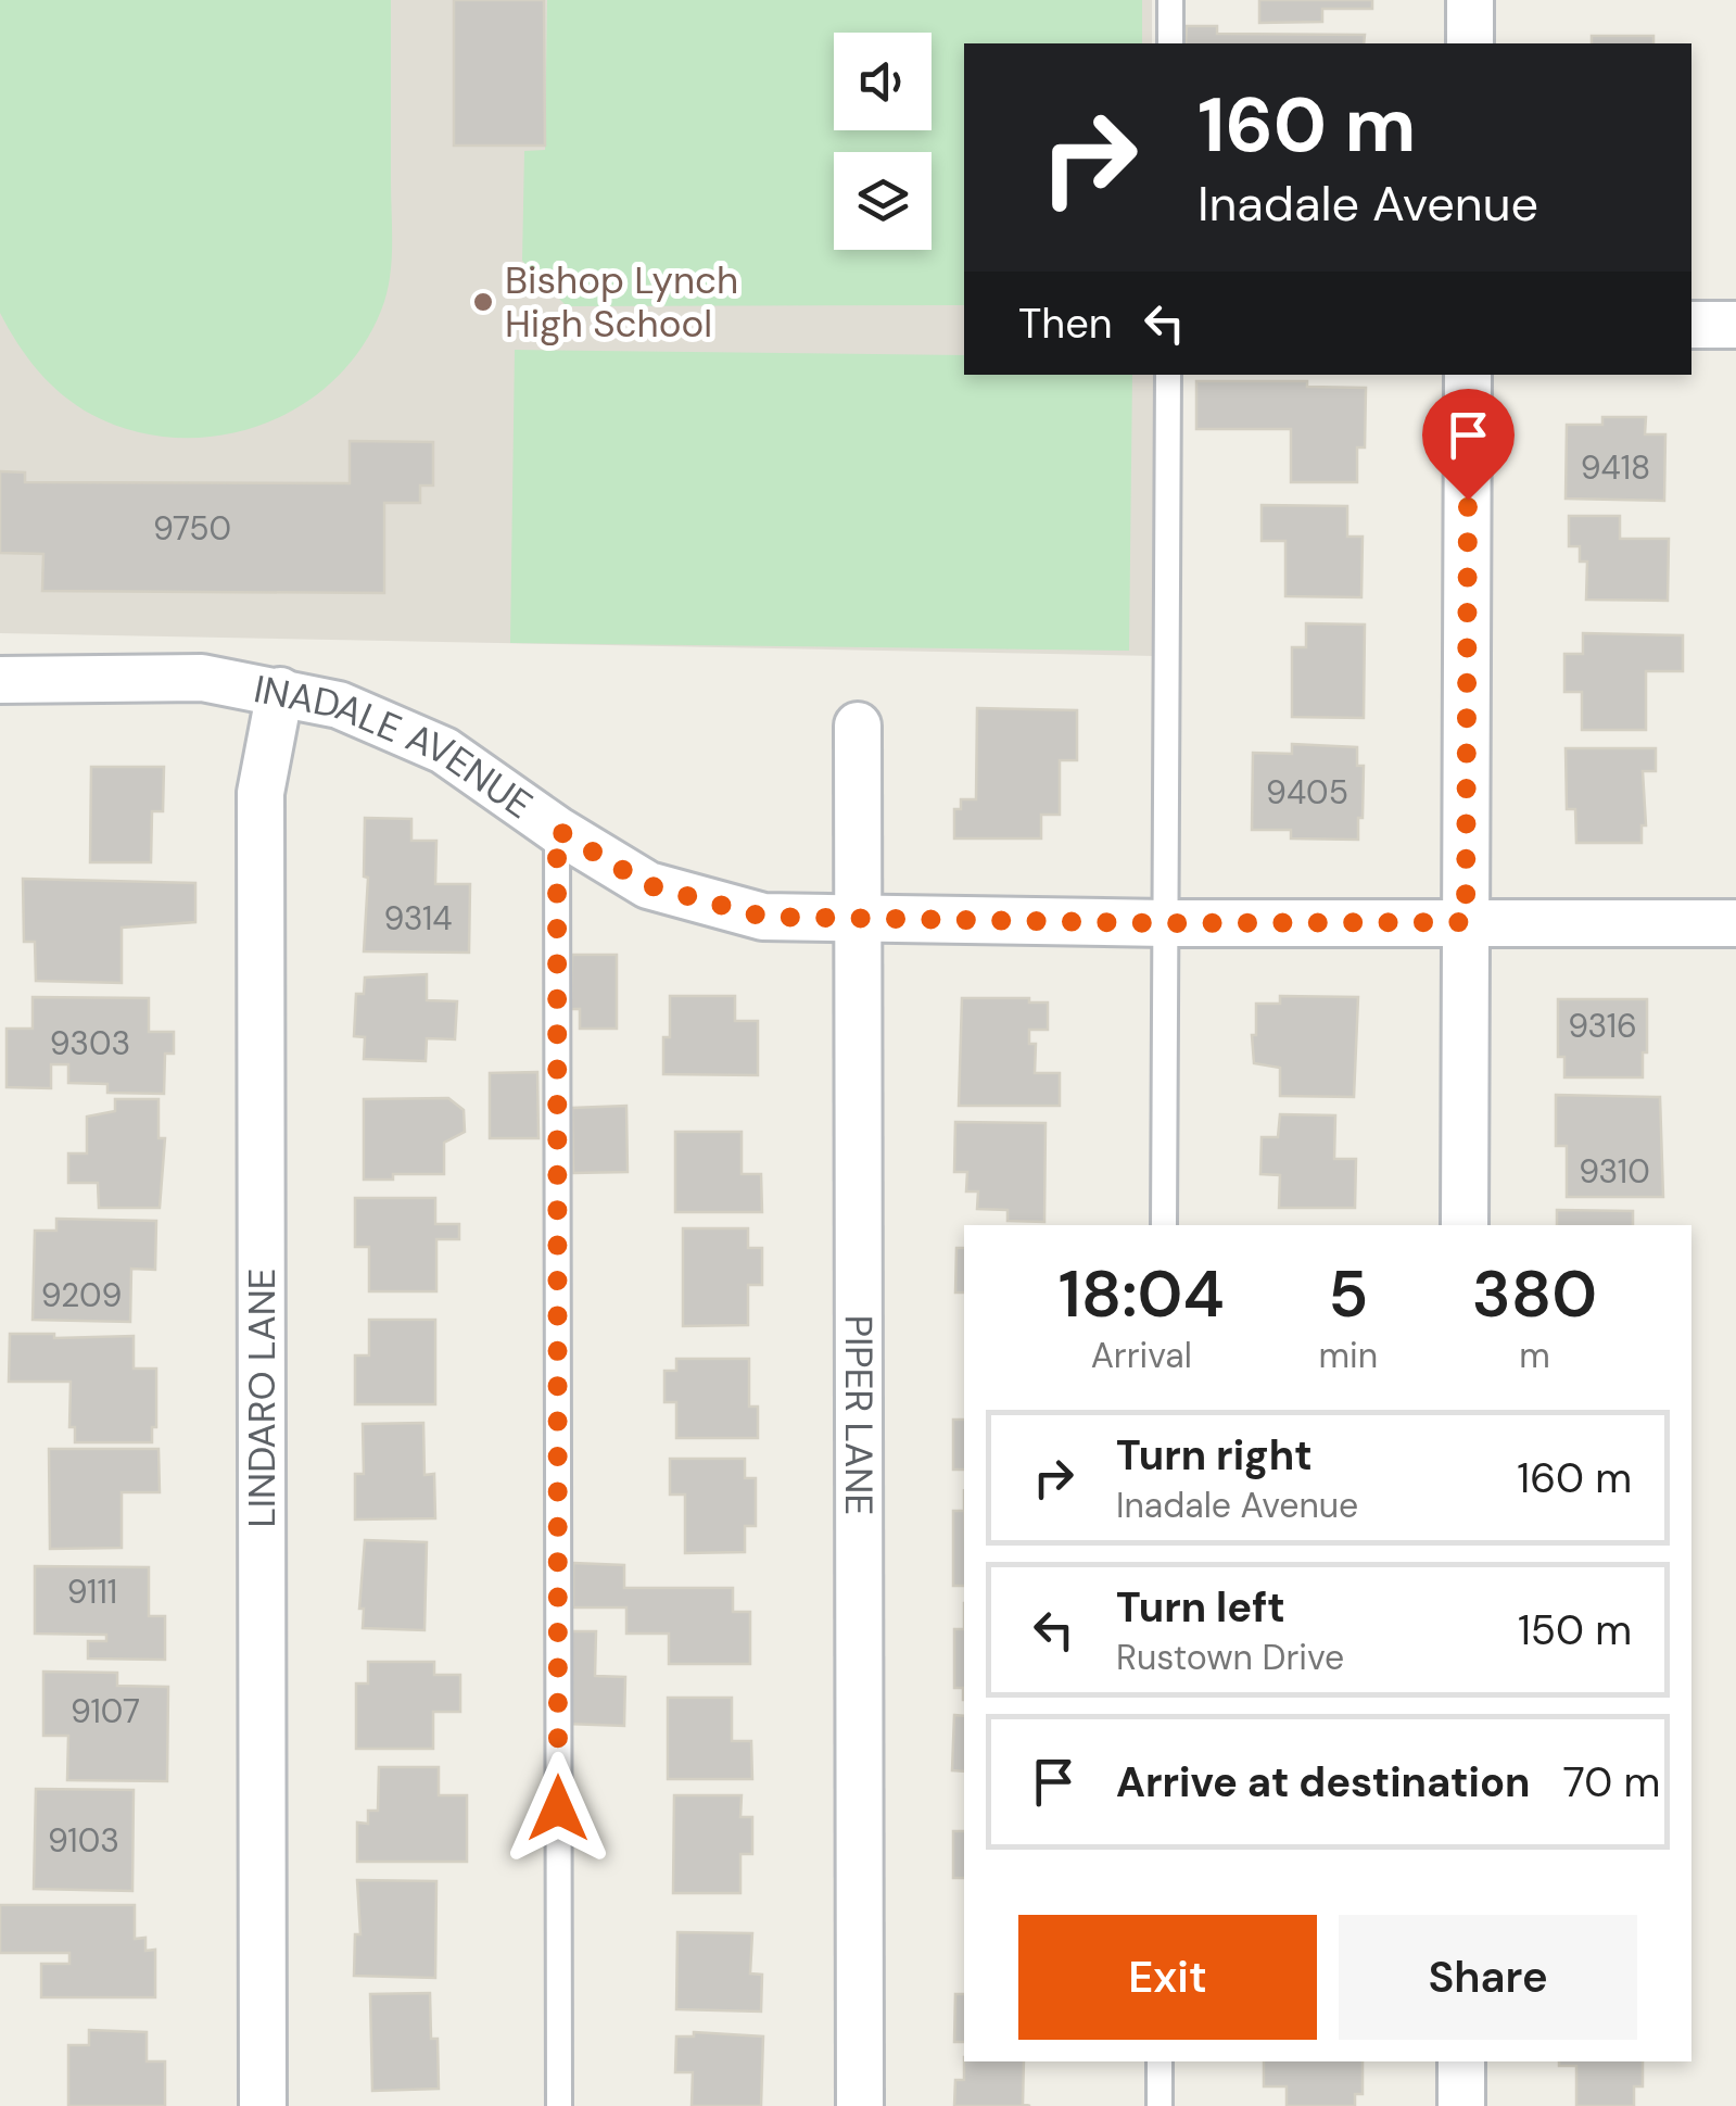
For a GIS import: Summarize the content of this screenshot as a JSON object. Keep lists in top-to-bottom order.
{
  "streets": {
    "street": ["INADALE AVENUE", "LINDARO LANE", "PIPER LANE"]
  },
  "crossings": [
    ["INADALE AVENUE", "LINDARO LANE"],
    ["INADALE AVENUE", "PIPER LANE"]
  ],
  "places": ["Bishop Lynch High School"],
  "house_numbers": [
    "9418",
    "9750",
    "9405",
    "9314",
    "9316",
    "9303",
    "9310",
    "9209",
    "9111",
    "9107",
    "9103"
  ],
  "page": {
    "turn": ["160 m", "Inadale Avenue"],
    "then": "Then",
    "eta": [
      "18:04",
      "Arrival",
      "5",
      "min",
      "380",
      "m"
    ],
    "list": [
      {
        "name": "Turn right",
        "note": "Inadale Avenue",
        "value": "160 m"
      },
      {
        "name": "Turn left",
        "note": "Rustown Drive",
        "value": "150 m"
      },
      {
        "name": "Arrive at destination",
        "value": "70 m"
      }
    ],
    "buttons": ["Exit", "Share"]
  }
}
